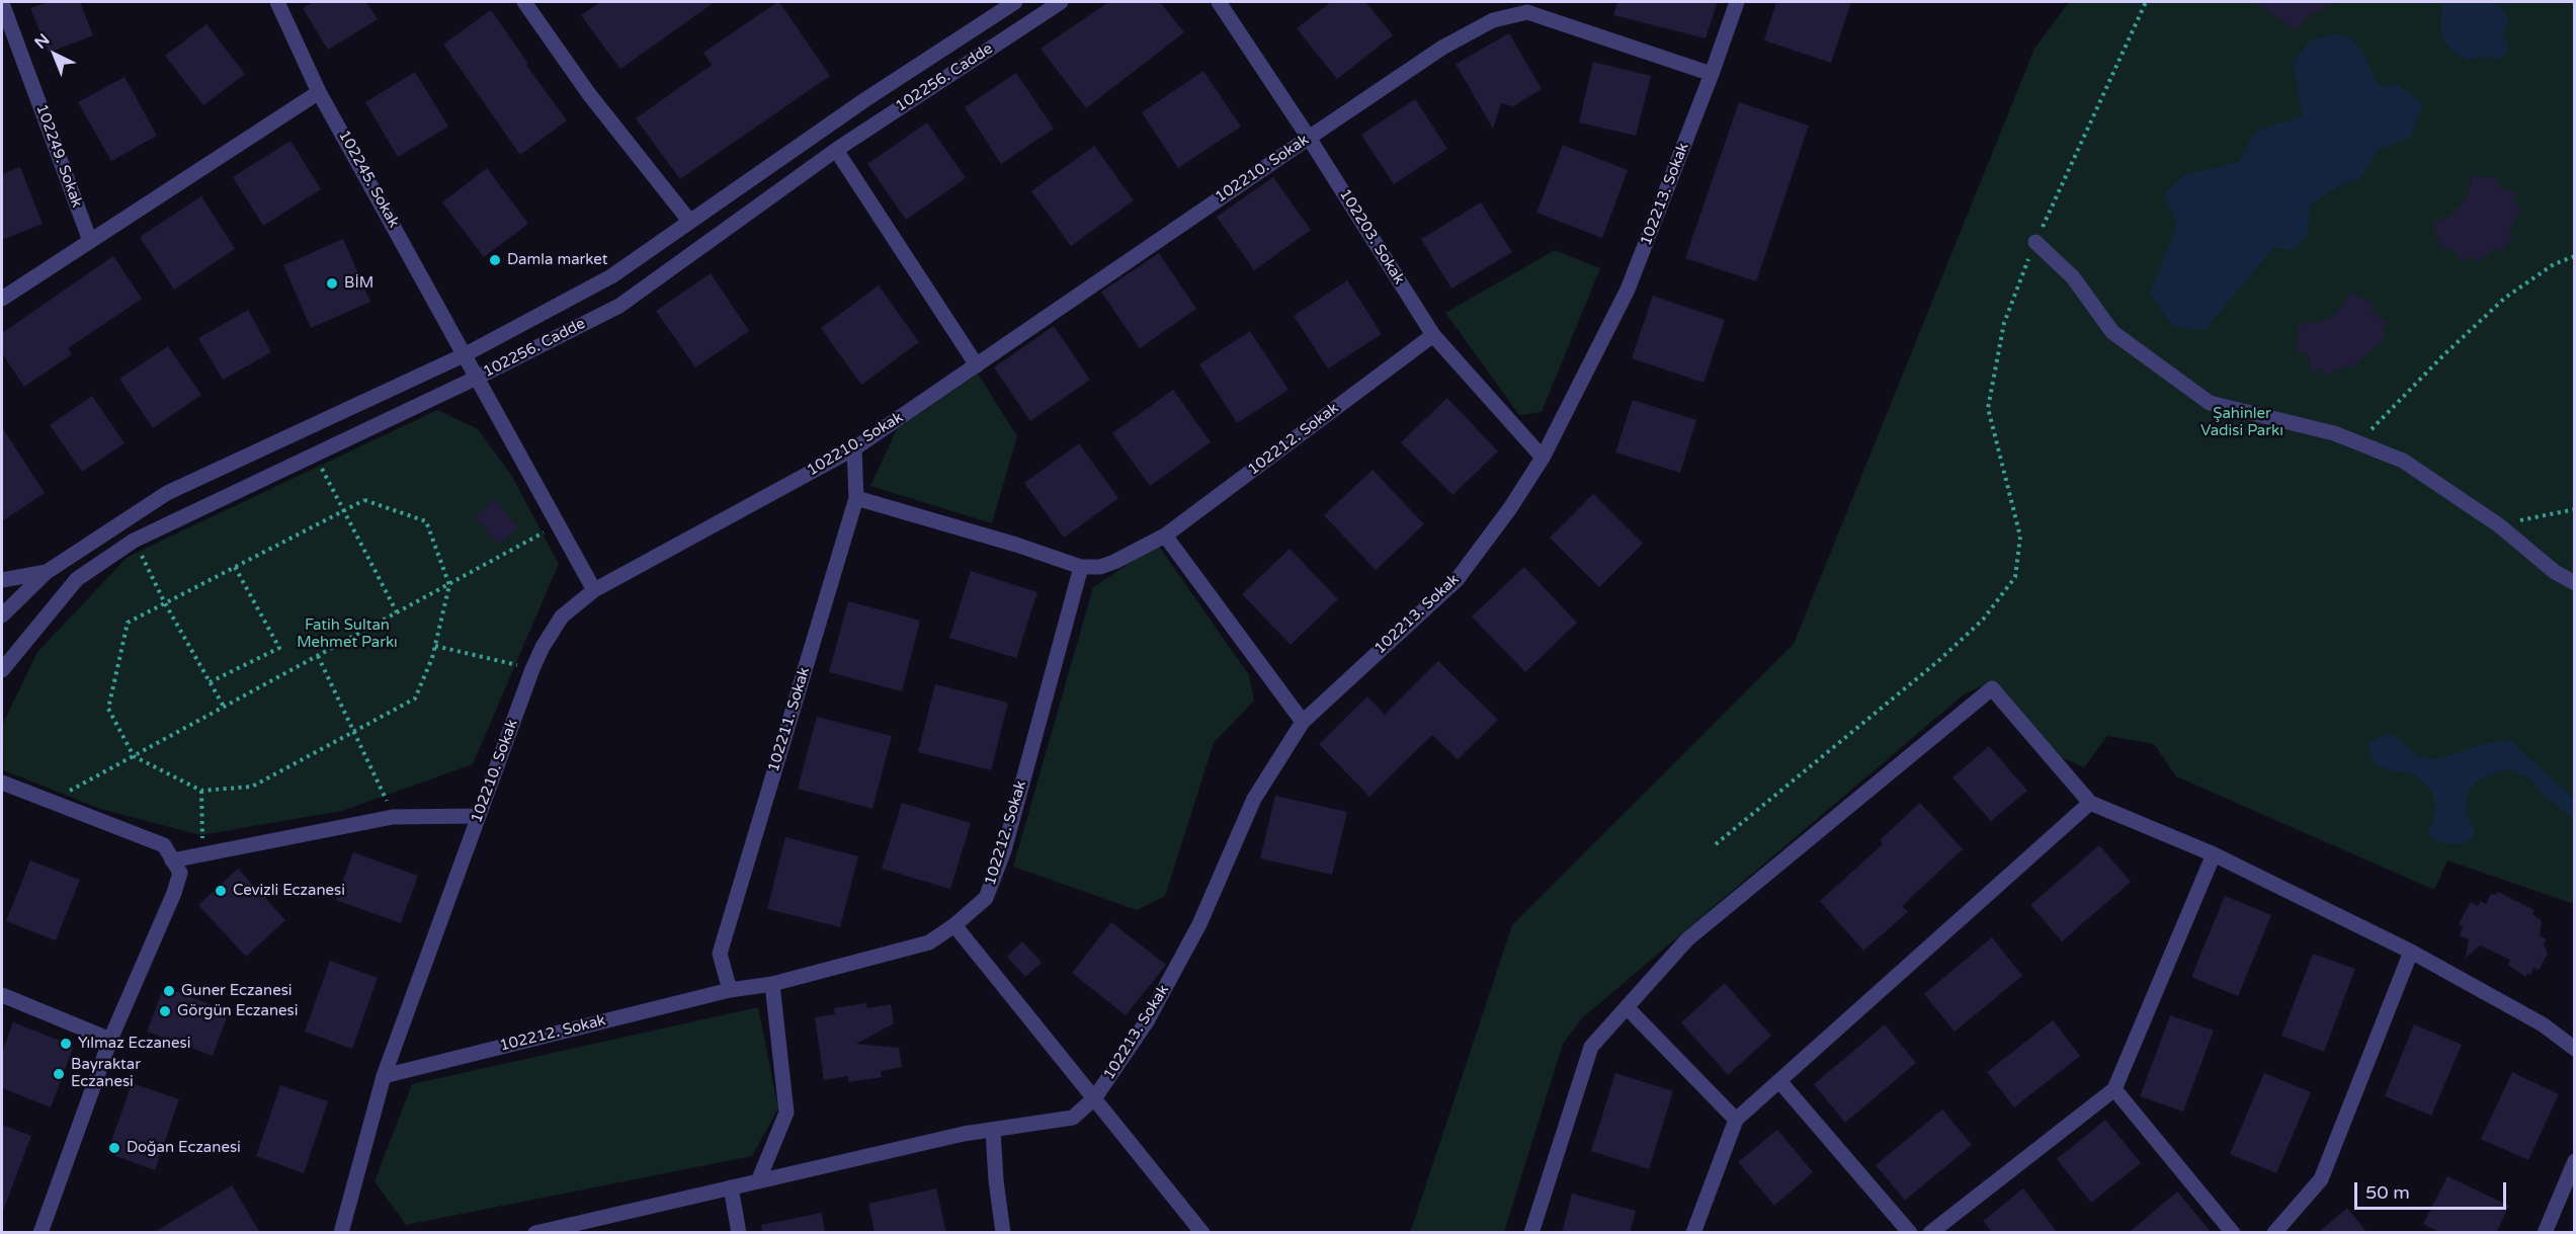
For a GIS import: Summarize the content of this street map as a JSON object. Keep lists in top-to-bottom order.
{
  "streets": {
    "street": [
      "102256. Cadde",
      "102249. Sokak",
      "102210. Sokak",
      "102245. Sokak",
      "102213. Sokak",
      "102203. Sokak",
      "102212. Sokak",
      "102211. Sokak"
    ]
  },
  "crossings": [
    ["102256. Cadde", "102245. Sokak"],
    ["102210. Sokak", "102245. Sokak"],
    ["102210. Sokak", "102213. Sokak"],
    ["102210. Sokak", "102203. Sokak"],
    ["102210. Sokak", "102212. Sokak"],
    ["102210. Sokak", "102211. Sokak"],
    ["102213. Sokak", "102203. Sokak"],
    ["102203. Sokak", "102212. Sokak"],
    ["102212. Sokak", "102211. Sokak"]
  ],
  "parks": ["Şahinler Vadisi Parkı", "Fatih Sultan Mehmet Parkı"],
  "places": [
    "Damla market",
    "BİM",
    "Cevizli Eczanesi",
    "Guner Eczanesi",
    "Görgün Eczanesi",
    "Yılmaz Eczanesi",
    "Bayraktar Eczanesi",
    "Doğan Eczanesi"
  ],
  "scale_bar": "50 m",
  "north": "top left"
}
